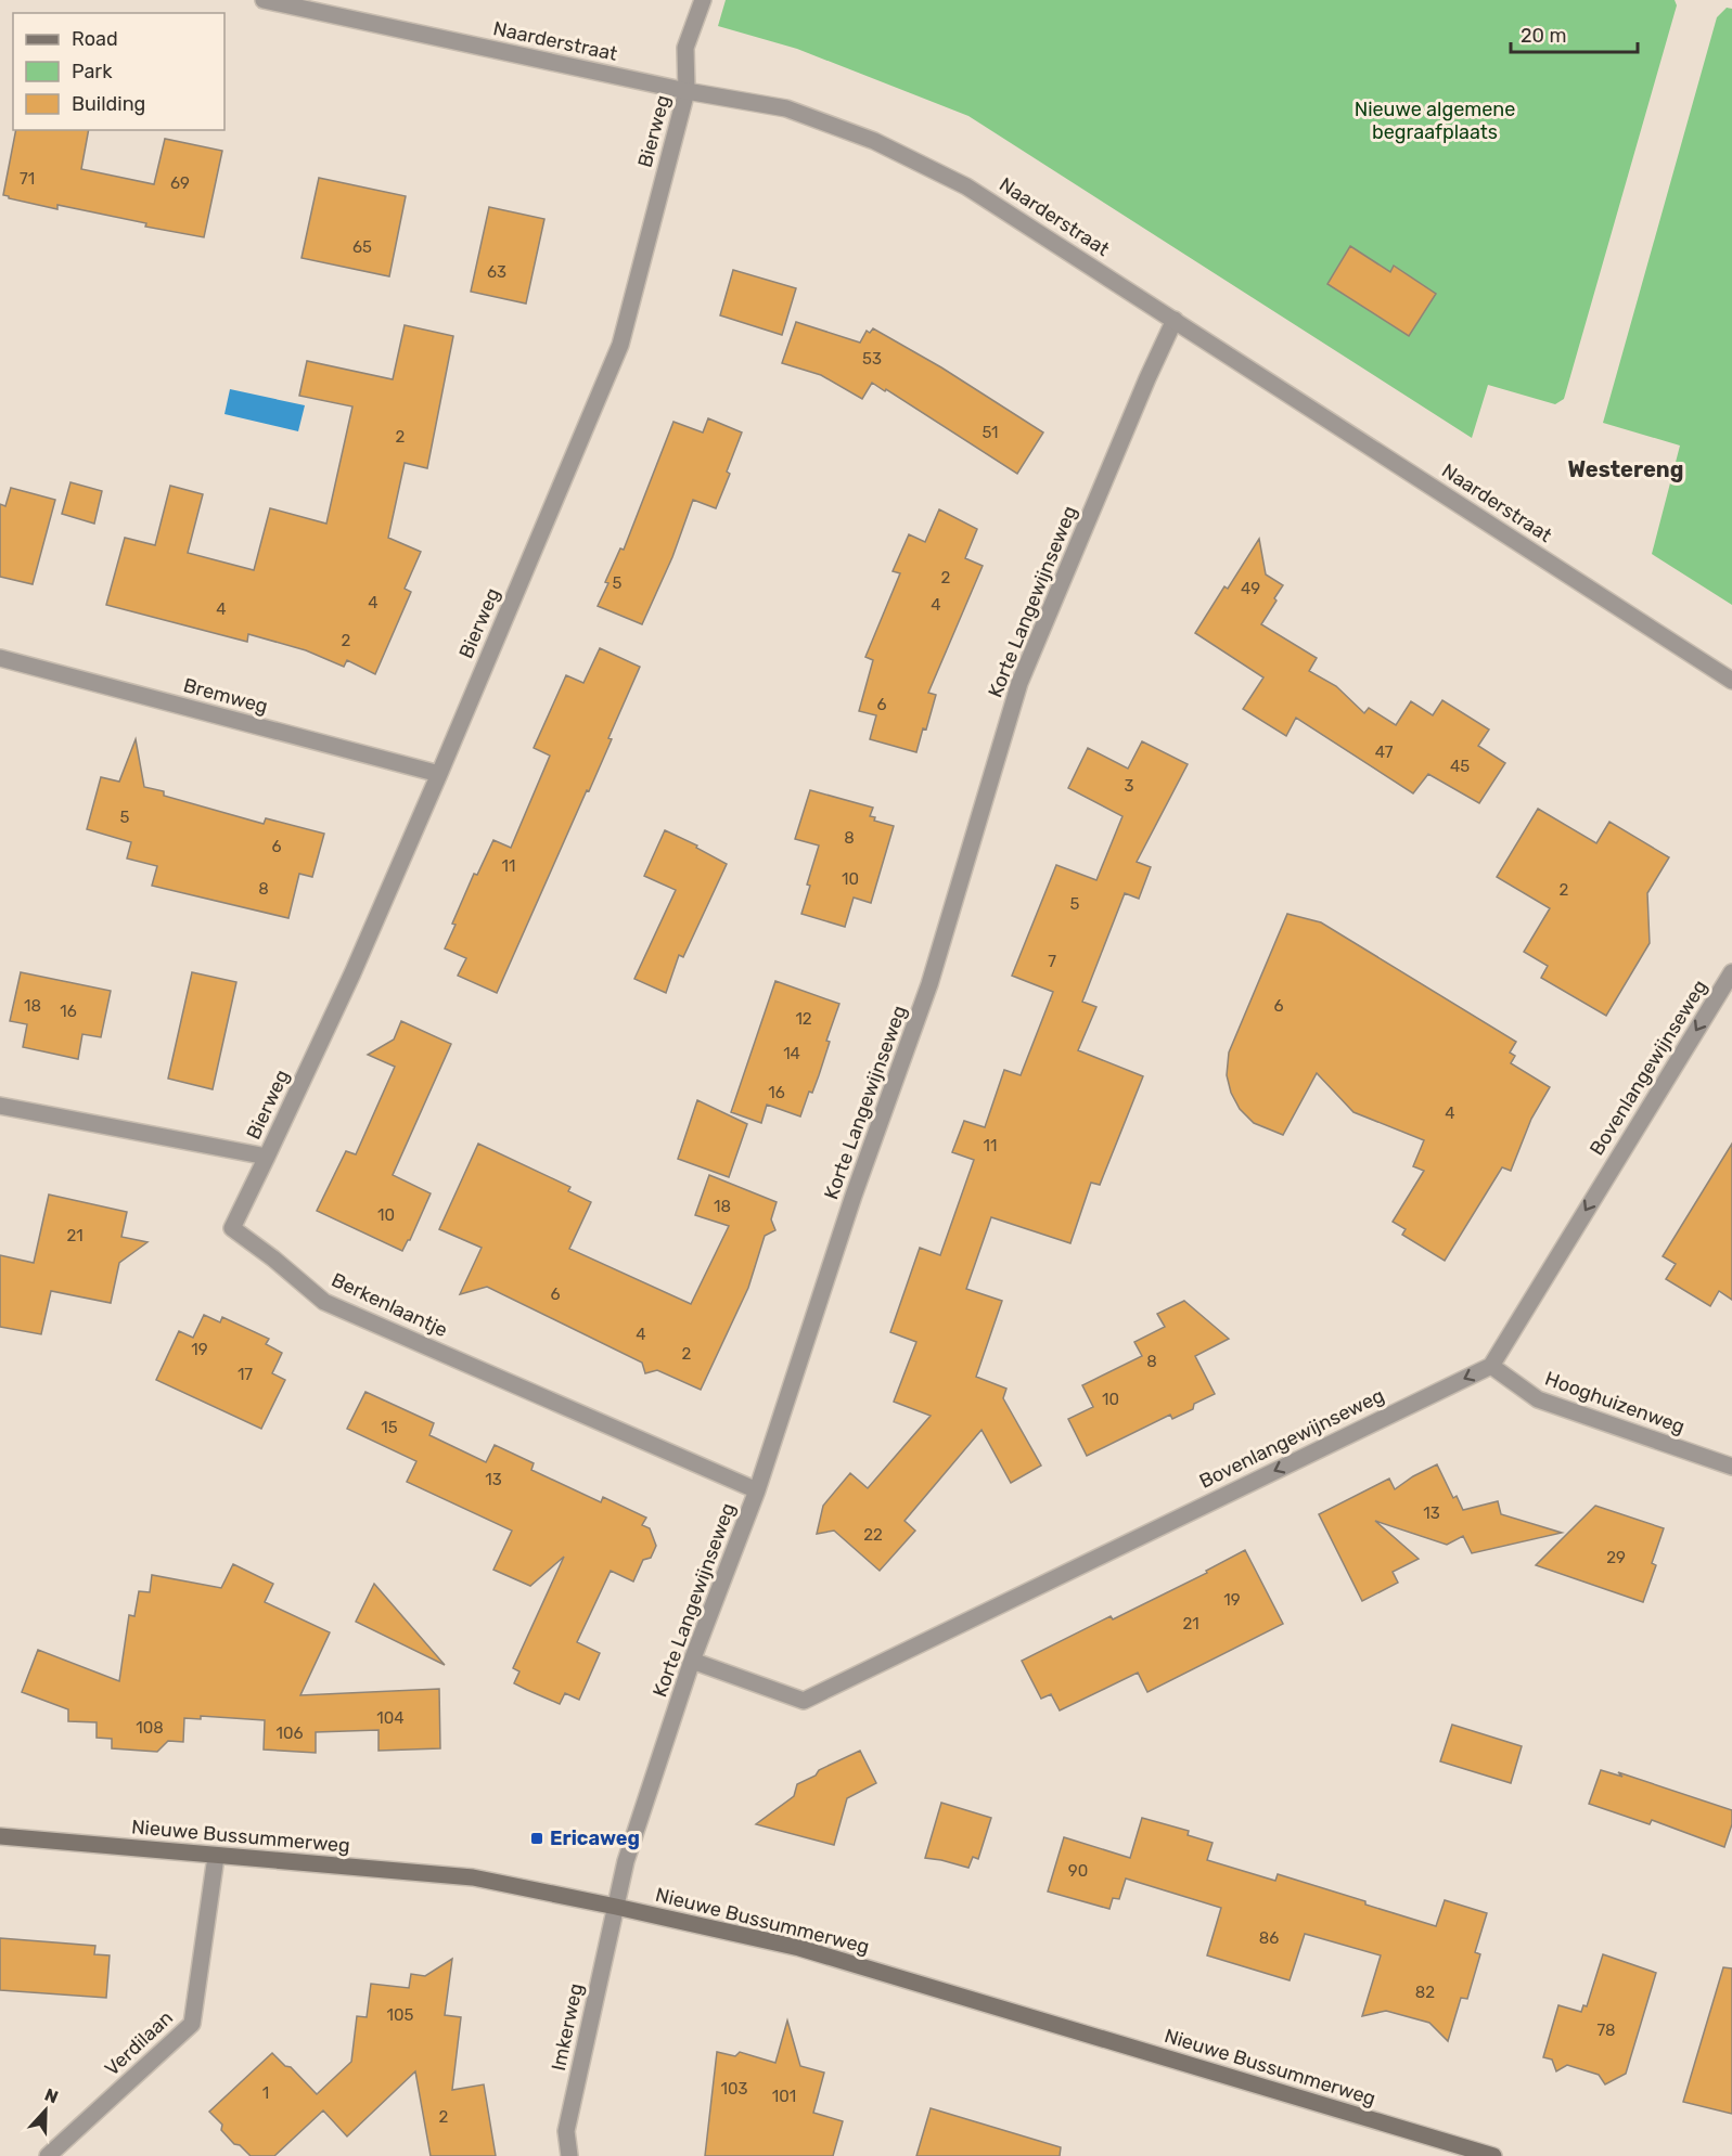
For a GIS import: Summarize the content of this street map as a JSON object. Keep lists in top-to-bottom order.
{
  "streets": {
    "main road": ["Nieuwe Bussummerweg"],
    "street": [
      "Naarderstraat",
      "Bierweg",
      "Korte Langewijnseweg",
      "Bremweg",
      "Bovenlangewijnseweg",
      "Berkenlaantje",
      "Hooghuizenweg",
      "Imkerweg",
      "Verdilaan"
    ]
  },
  "crossings": [
    ["Naarderstraat", "Bierweg"],
    ["Naarderstraat", "Korte Langewijnseweg"],
    ["Bierweg", "Bremweg"],
    ["Bierweg", "Berkenlaantje"],
    ["Korte Langewijnseweg", "Bovenlangewijnseweg"],
    ["Korte Langewijnseweg", "Berkenlaantje"],
    ["Korte Langewijnseweg", "Nieuwe Bussummerweg"],
    ["Korte Langewijnseweg", "Imkerweg"],
    ["Bovenlangewijnseweg", "Hooghuizenweg"],
    ["Nieuwe Bussummerweg", "Imkerweg"],
    ["Nieuwe Bussummerweg", "Verdilaan"]
  ],
  "one_way": ["Bovenlangewijnseweg"],
  "districts": ["Westereng"],
  "parks": ["Nieuwe algemene begraafplaats"],
  "places": {
    "transit": ["Ericaweg"]
  },
  "house_numbers": [
    "71",
    "69",
    "65",
    "63",
    "53",
    "51",
    "2",
    "2",
    "5",
    "49",
    "4",
    "4",
    "4",
    "2",
    "6",
    "47",
    "45",
    "3",
    "5",
    "8",
    "6",
    "11",
    "10",
    "8",
    "2",
    "5",
    "7",
    "18",
    "6",
    "16",
    "12",
    "14",
    "16",
    "4",
    "11",
    "18",
    "10",
    "21",
    "6",
    "4",
    "19",
    "2",
    "8",
    "17",
    "10",
    "15",
    "13",
    "13",
    "22",
    "29",
    "19",
    "21",
    "104",
    "108",
    "106",
    "90",
    "86",
    "82",
    "105",
    "78",
    "103",
    "1",
    "101",
    "2"
  ],
  "legend": ["Road", "Park", "Building"],
  "scale_bar": "20 m",
  "north": "top"
}
